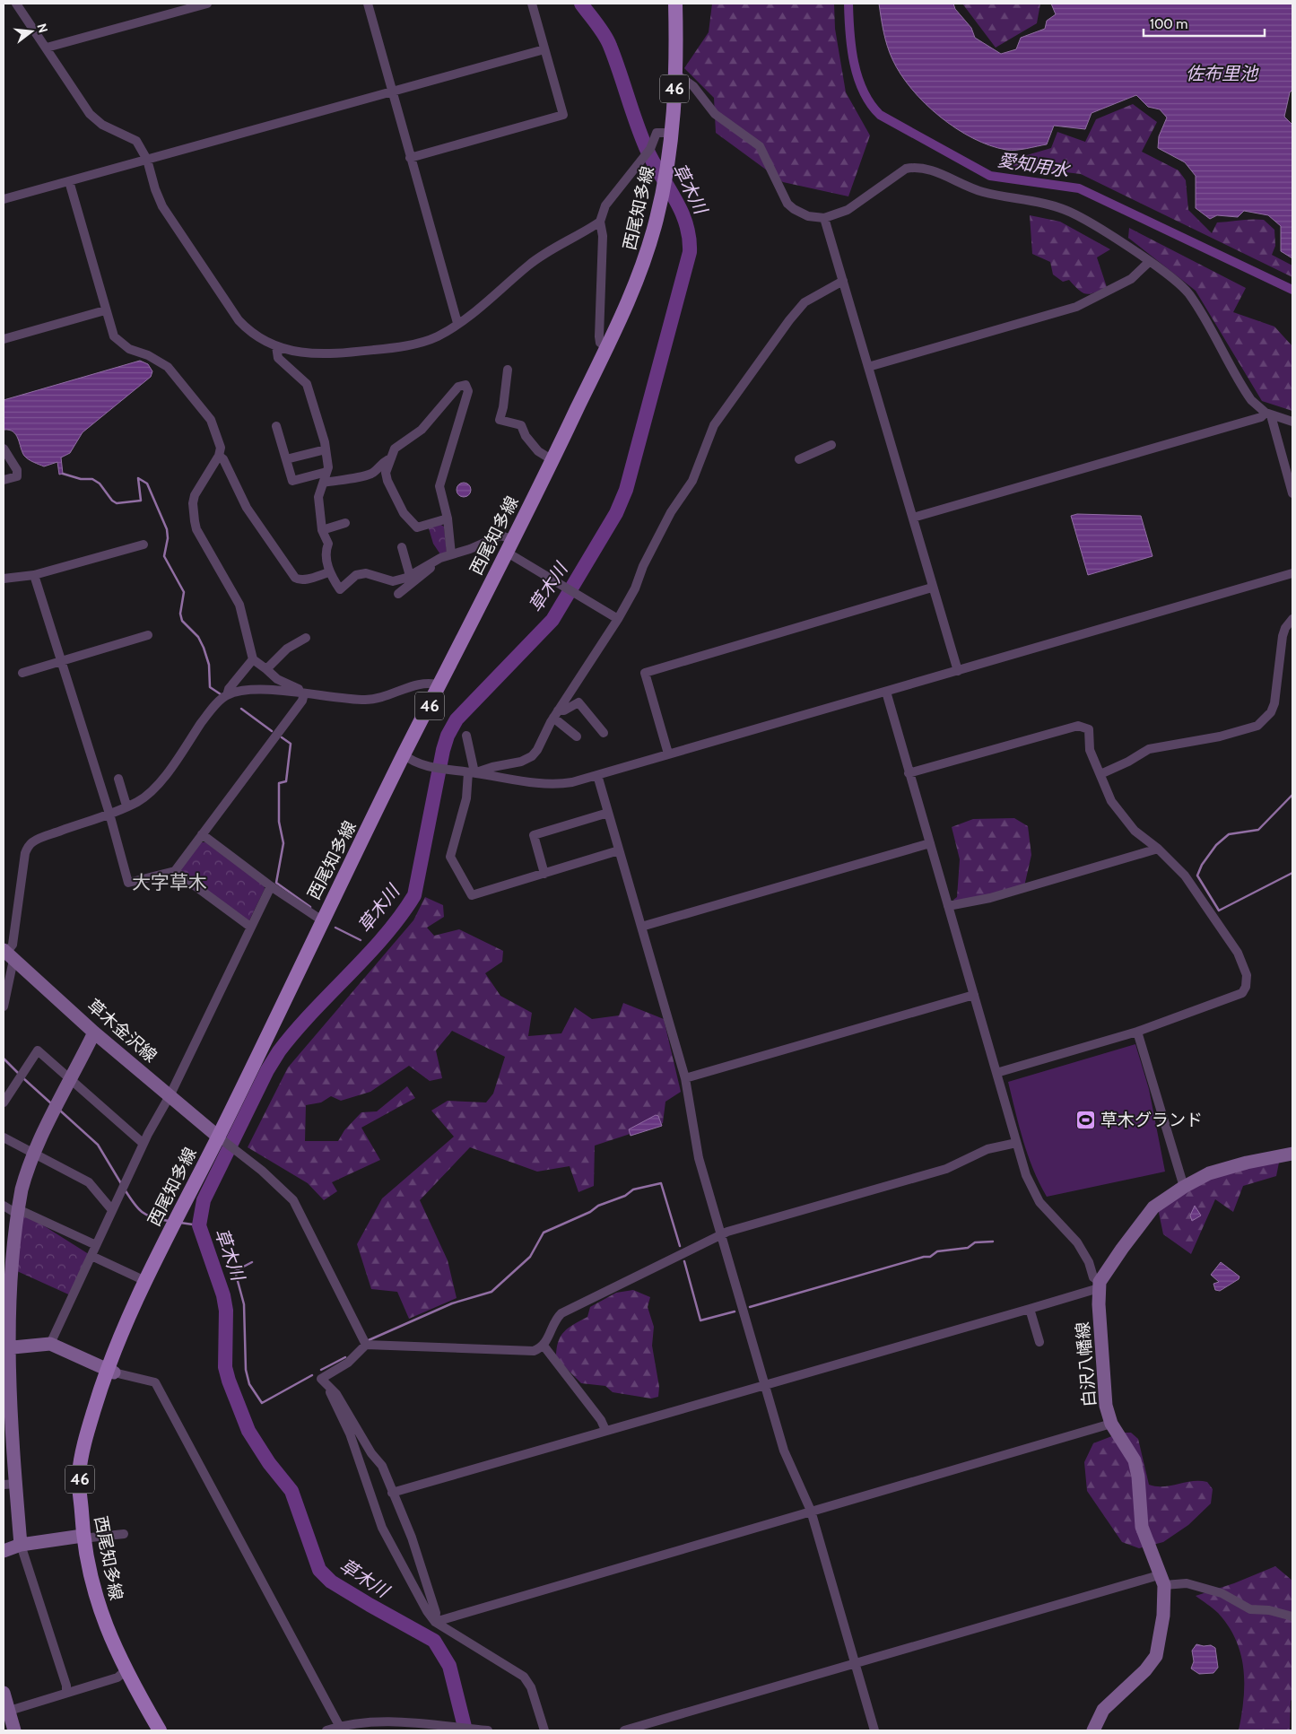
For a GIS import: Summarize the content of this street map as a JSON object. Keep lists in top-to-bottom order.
{
  "streets": {
    "main road": [
      "46",
      "西尾知多線",
      "草木金沢線",
      "白沢八幡線"
    ]
  },
  "crossings": [
    ["西尾知多線", "草木金沢線"]
  ],
  "districts": ["大字草木"],
  "water": ["佐布里池", "愛知用水", "草木川"],
  "places": {
    "sports": ["草木グランド"]
  },
  "scale_bar": "100 m",
  "north": "right"
}
